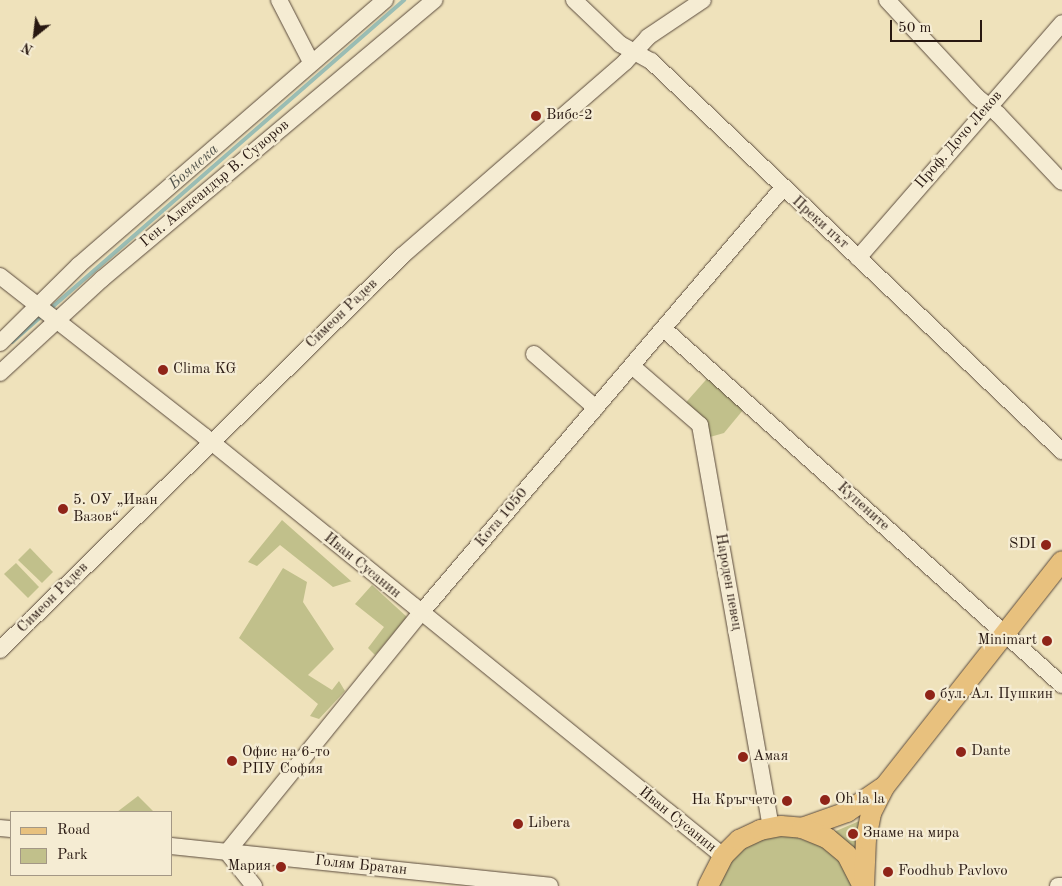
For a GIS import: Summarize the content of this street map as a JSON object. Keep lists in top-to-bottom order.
{
  "streets": {
    "street": [
      "Проф. Дочо Леков",
      "Ген. Александър В. Суворов",
      "Преки път",
      "Симеон Радев",
      "Купените",
      "Кота 1050",
      "Иван Сусанин",
      "Народен певец",
      "Голям Братан"
    ]
  },
  "crossings": [
    ["Проф. Дочо Леков", "Преки път"],
    ["Ген. Александър В. Суворов", "Иван Сусанин"],
    ["Преки път", "Симеон Радев"],
    ["Преки път", "Кота 1050"],
    ["Симеон Радев", "Иван Сусанин"],
    ["Купените", "Кота 1050"],
    ["Кота 1050", "Иван Сусанин"],
    ["Кота 1050", "Народен певец"],
    ["Кота 1050", "Голям Братан"]
  ],
  "water": ["Боянска"],
  "places": [
    "Вибс-2",
    "Clima KG",
    "5. ОУ „Иван Вазов“",
    "SDI",
    "Minimart",
    "бул. Ал. Пушкин",
    "Dante",
    "Амая",
    "Офис на 6-то РПУ София",
    "Oh la la",
    "На Кръгчето",
    "Libera",
    "Знаме на мира",
    "Мария",
    "Foodhub Pavlovo"
  ],
  "legend": ["Road", "Park"],
  "scale_bar": "50 m",
  "north": "bottom left"
}
